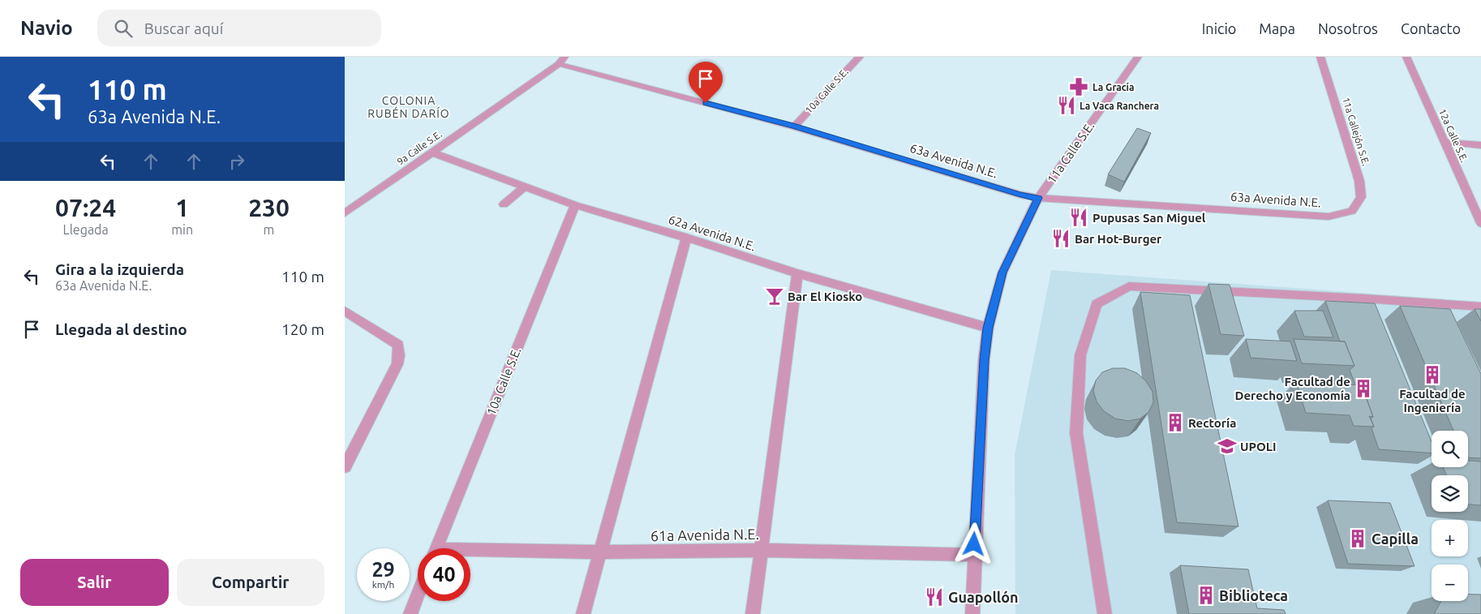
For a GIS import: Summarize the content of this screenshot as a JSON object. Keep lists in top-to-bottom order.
{
  "streets": {
    "street": [
      "10a Calle S.E.",
      "11a Callejón S.E.",
      "12a Calle S.E.",
      "9a Calle S.E.",
      "11a Calle S.E.",
      "63a Avenida N.E.",
      "62a Avenida N.E.",
      "61a Avenida N.E."
    ]
  },
  "crossings": [
    ["10a Calle S.E.", "63a Avenida N.E."],
    ["10a Calle S.E.", "62a Avenida N.E."],
    ["11a Callejón S.E.", "63a Avenida N.E."],
    ["9a Calle S.E.", "63a Avenida N.E."],
    ["9a Calle S.E.", "62a Avenida N.E."],
    ["11a Calle S.E.", "63a Avenida N.E."],
    ["11a Calle S.E.", "62a Avenida N.E."],
    ["11a Calle S.E.", "61a Avenida N.E."]
  ],
  "districts": ["COLONIA RUBÉN DARÍO"],
  "places": {
    "pharmacy": ["La Gracía"],
    "restaurant": [
      "La Vaca Ranchera",
      "Pupusas San Miguel",
      "Bar Hot-Burger",
      "Guapollón"
    ],
    "bar": ["Bar El Kiosko"],
    "building": [
      "Facultad de Ingeniería",
      "Facultad de Derecho y Economía",
      "Rectoría",
      "Capilla",
      "Biblioteca"
    ],
    "school or university": ["UPOLI"]
  },
  "page": {
    "header": "Navio",
    "search": "Buscar aquí",
    "nav": [
      "Inicio",
      "Mapa",
      "Nosotros",
      "Contacto"
    ],
    "turn": ["110 m", "63a Avenida N.E."],
    "eta": [
      "07:24",
      "Llegada",
      "1",
      "min",
      "230",
      "m"
    ],
    "list": [
      {
        "name": "Gira a la izquierda",
        "note": "63a Avenida N.E.",
        "value": "110 m"
      },
      {
        "name": "Llegada al destino",
        "value": "120 m"
      }
    ],
    "map_buttons": ["+", "−"],
    "speed": "29 km/h",
    "limit": "40",
    "buttons": ["Salir", "Compartir"]
  }
}
